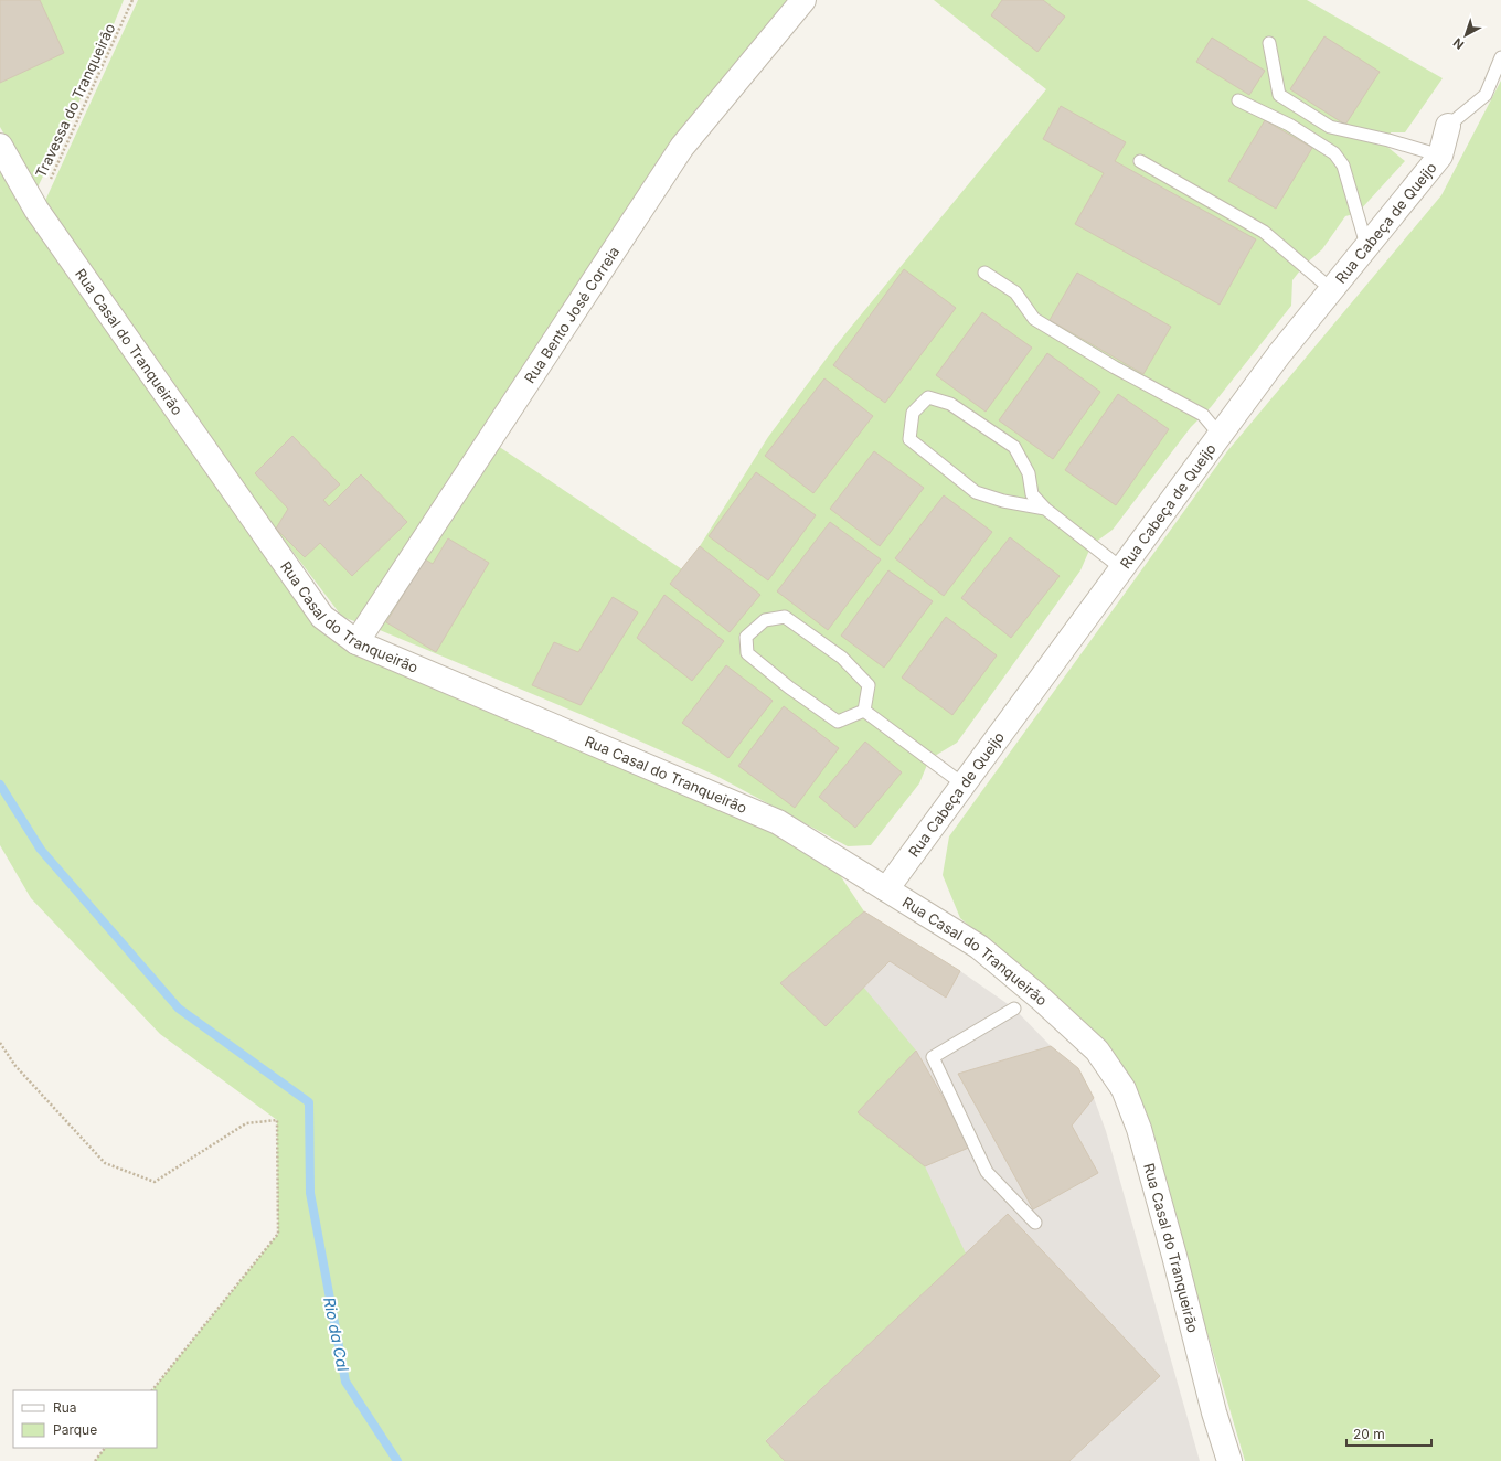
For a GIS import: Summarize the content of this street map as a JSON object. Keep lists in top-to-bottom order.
{
  "streets": {
    "street": ["Rua Cabeça de Queijo", "Rua Bento José Correia", "Rua Casal do Tranqueirão"],
    "path": ["Travessa do Tranqueirão"]
  },
  "crossings": [
    ["Travessa do Tranqueirão", "Rua Casal do Tranqueirão"],
    ["Rua Cabeça de Queijo", "Rua Casal do Tranqueirão"],
    ["Rua Bento José Correia", "Rua Casal do Tranqueirão"]
  ],
  "water": ["Rio da Cal"],
  "legend": ["Rua", "Parque"],
  "scale_bar": "20 m",
  "north": "bottom left"
}
